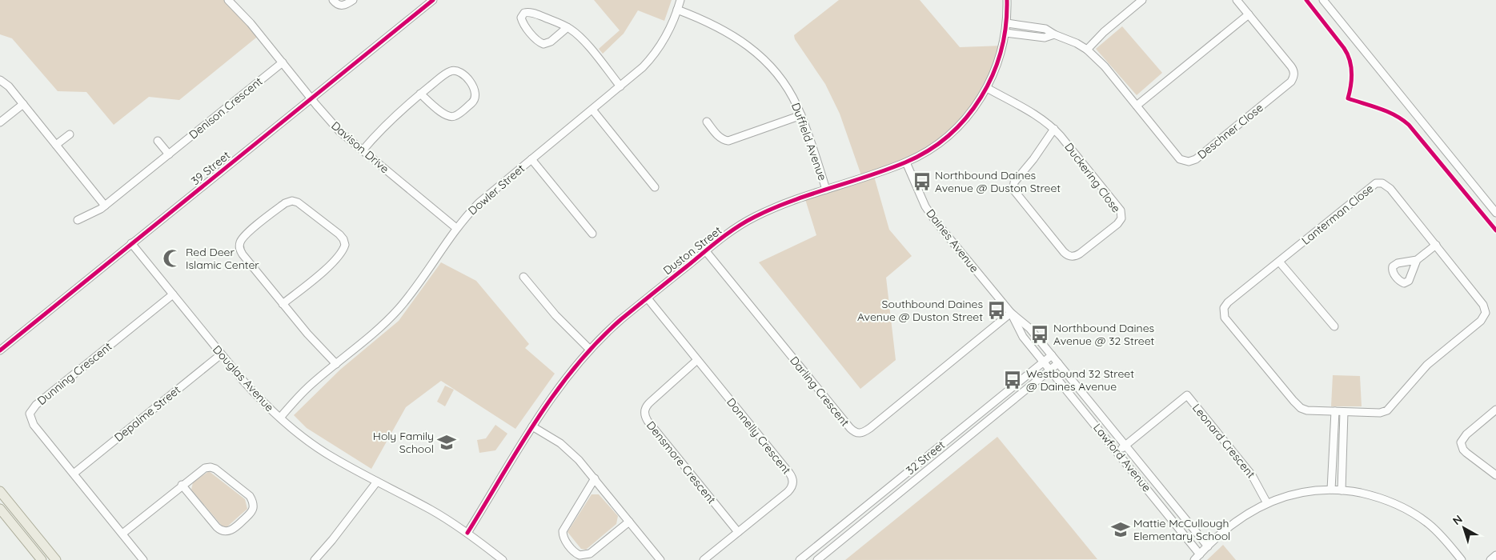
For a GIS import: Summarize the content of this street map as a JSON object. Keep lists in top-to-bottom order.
{
  "streets": {
    "street": [
      "Denison Crescent",
      "Deschner Close",
      "Duffield Avenue",
      "Davison Drive",
      "39 Street",
      "Duckering Close",
      "Dowler Street",
      "Lanterman Close",
      "Daines Avenue",
      "Duston Street",
      "Dunning Crescent",
      "Douglas Avenue",
      "Darling Crescent",
      "Depalme Street",
      "Donnelly Crescent",
      "Leonard Crescent",
      "32 Street",
      "Lawford Avenue",
      "Densmore Crescent"
    ]
  },
  "crossings": [
    ["Denison Crescent", "Davison Drive"],
    ["Deschner Close", "Duston Street"],
    ["Duffield Avenue", "Dowler Street"],
    ["Duffield Avenue", "Duston Street"],
    ["Davison Drive", "39 Street"],
    ["Davison Drive", "Dowler Street"],
    ["39 Street", "Douglas Avenue"],
    ["Duckering Close", "Duston Street"],
    ["Dowler Street", "Douglas Avenue"],
    ["Daines Avenue", "Duston Street"],
    ["Daines Avenue", "Darling Crescent"],
    ["Daines Avenue", "32 Street"],
    ["Daines Avenue", "Lawford Avenue"],
    ["Duston Street", "Douglas Avenue"],
    ["Duston Street", "Darling Crescent"],
    ["Duston Street", "Donnelly Crescent"],
    ["Dunning Crescent", "Douglas Avenue"],
    ["Dunning Crescent", "Depalme Street"],
    ["Douglas Avenue", "Depalme Street"],
    ["Donnelly Crescent", "Densmore Crescent"],
    ["Leonard Crescent", "Lawford Avenue"],
    ["32 Street", "Lawford Avenue"]
  ],
  "places": {
    "bus stop": [
      "Northbound Daines Avenue @ Duston Street",
      "Southbound Daines Avenue @ Duston Street",
      "Northbound Daines Avenue @ 32 Street",
      "Westbound 32 Street @ Daines Avenue"
    ],
    "mosque": ["Red Deer Islamic Center"],
    "school or university": ["Holy Family School", "Mattie McCullough Elementary School"]
  },
  "north": "top left"
}
